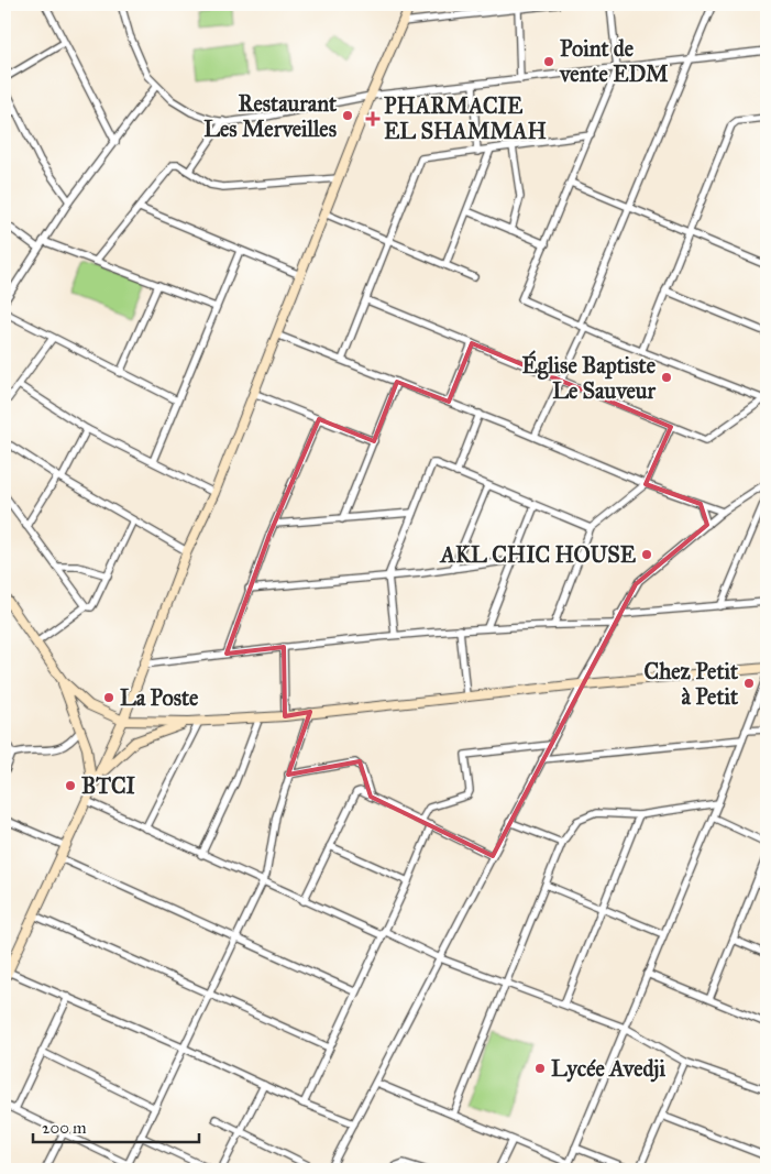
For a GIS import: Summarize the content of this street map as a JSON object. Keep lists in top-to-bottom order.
{
  "places": {
    "other": [
      "Point de vente EDM",
      "Restaurant Les Merveilles",
      "Église Baptiste Le Sauveur",
      "AKL CHIC HOUSE",
      "Chez Petit à Petit",
      "La Poste",
      "BTCI",
      "Lycée Avedji"
    ],
    "health": ["PHARMACIE EL SHAMMAH"]
  },
  "scale_bar": "200 m"
}
